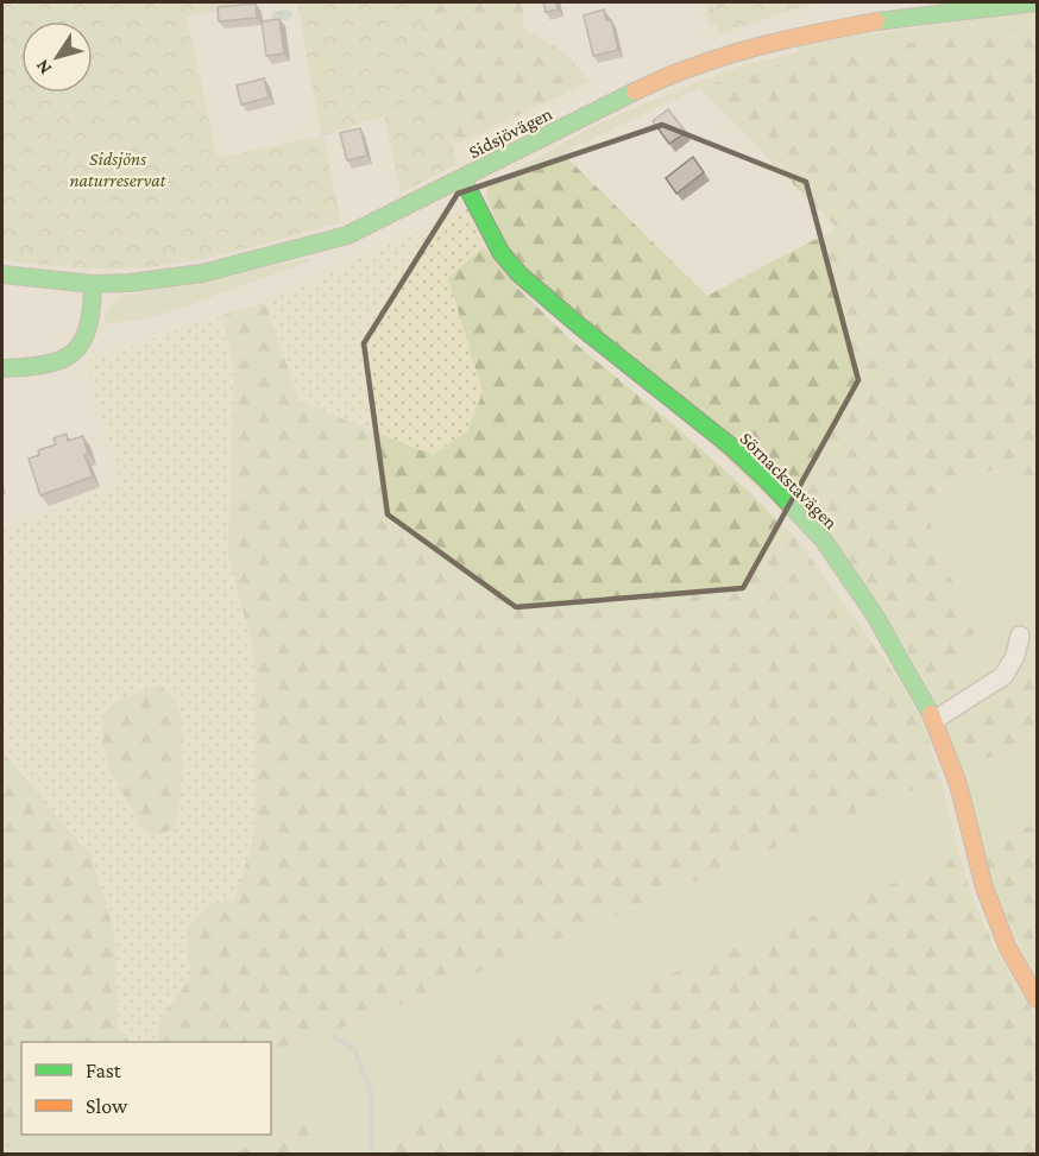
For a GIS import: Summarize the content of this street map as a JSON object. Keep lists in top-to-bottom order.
{
  "streets": {
    "street": ["Sidsjövägen", "Sörnackstavägen"]
  },
  "crossings": [
    ["Sidsjövägen", "Sörnackstavägen"]
  ],
  "parks": ["Sidsjöns naturreservat"],
  "legend": ["Fast", "Slow"],
  "north": "bottom left"
}
